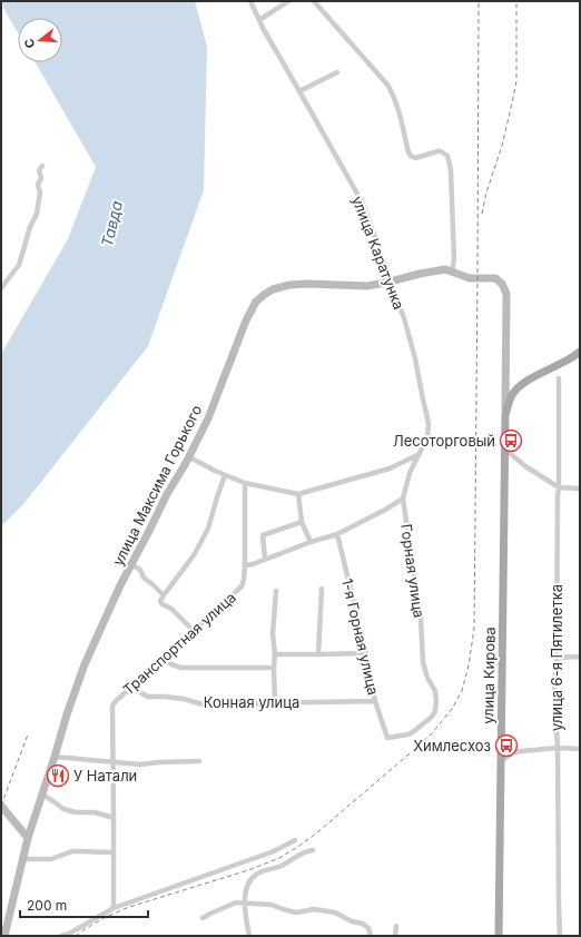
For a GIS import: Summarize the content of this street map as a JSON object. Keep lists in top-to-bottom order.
{
  "streets": {
    "main road": ["улица Кирова"],
    "street": [
      "улица Каратунка",
      "улица Максима Горького",
      "Горная улица",
      "1-я Горная улица",
      "Транспортная улица",
      "улица 6-я Пятилетка",
      "Конная улица"
    ]
  },
  "crossings": [
    ["улица Каратунка", "улица Максима Горького"],
    ["улица Каратунка", "Горная улица"],
    ["улица Максима Горького", "улица Кирова"],
    ["Горная улица", "1-я Горная улица"],
    ["1-я Горная улица", "Конная улица"],
    ["Транспортная улица", "Конная улица"]
  ],
  "water": ["Тавда"],
  "places": {
    "bus stop": ["Лесоторговый", "Химлесхоз"],
    "restaurant": ["У Натали"]
  },
  "scale_bar": "200 m",
  "north": "left"
}
